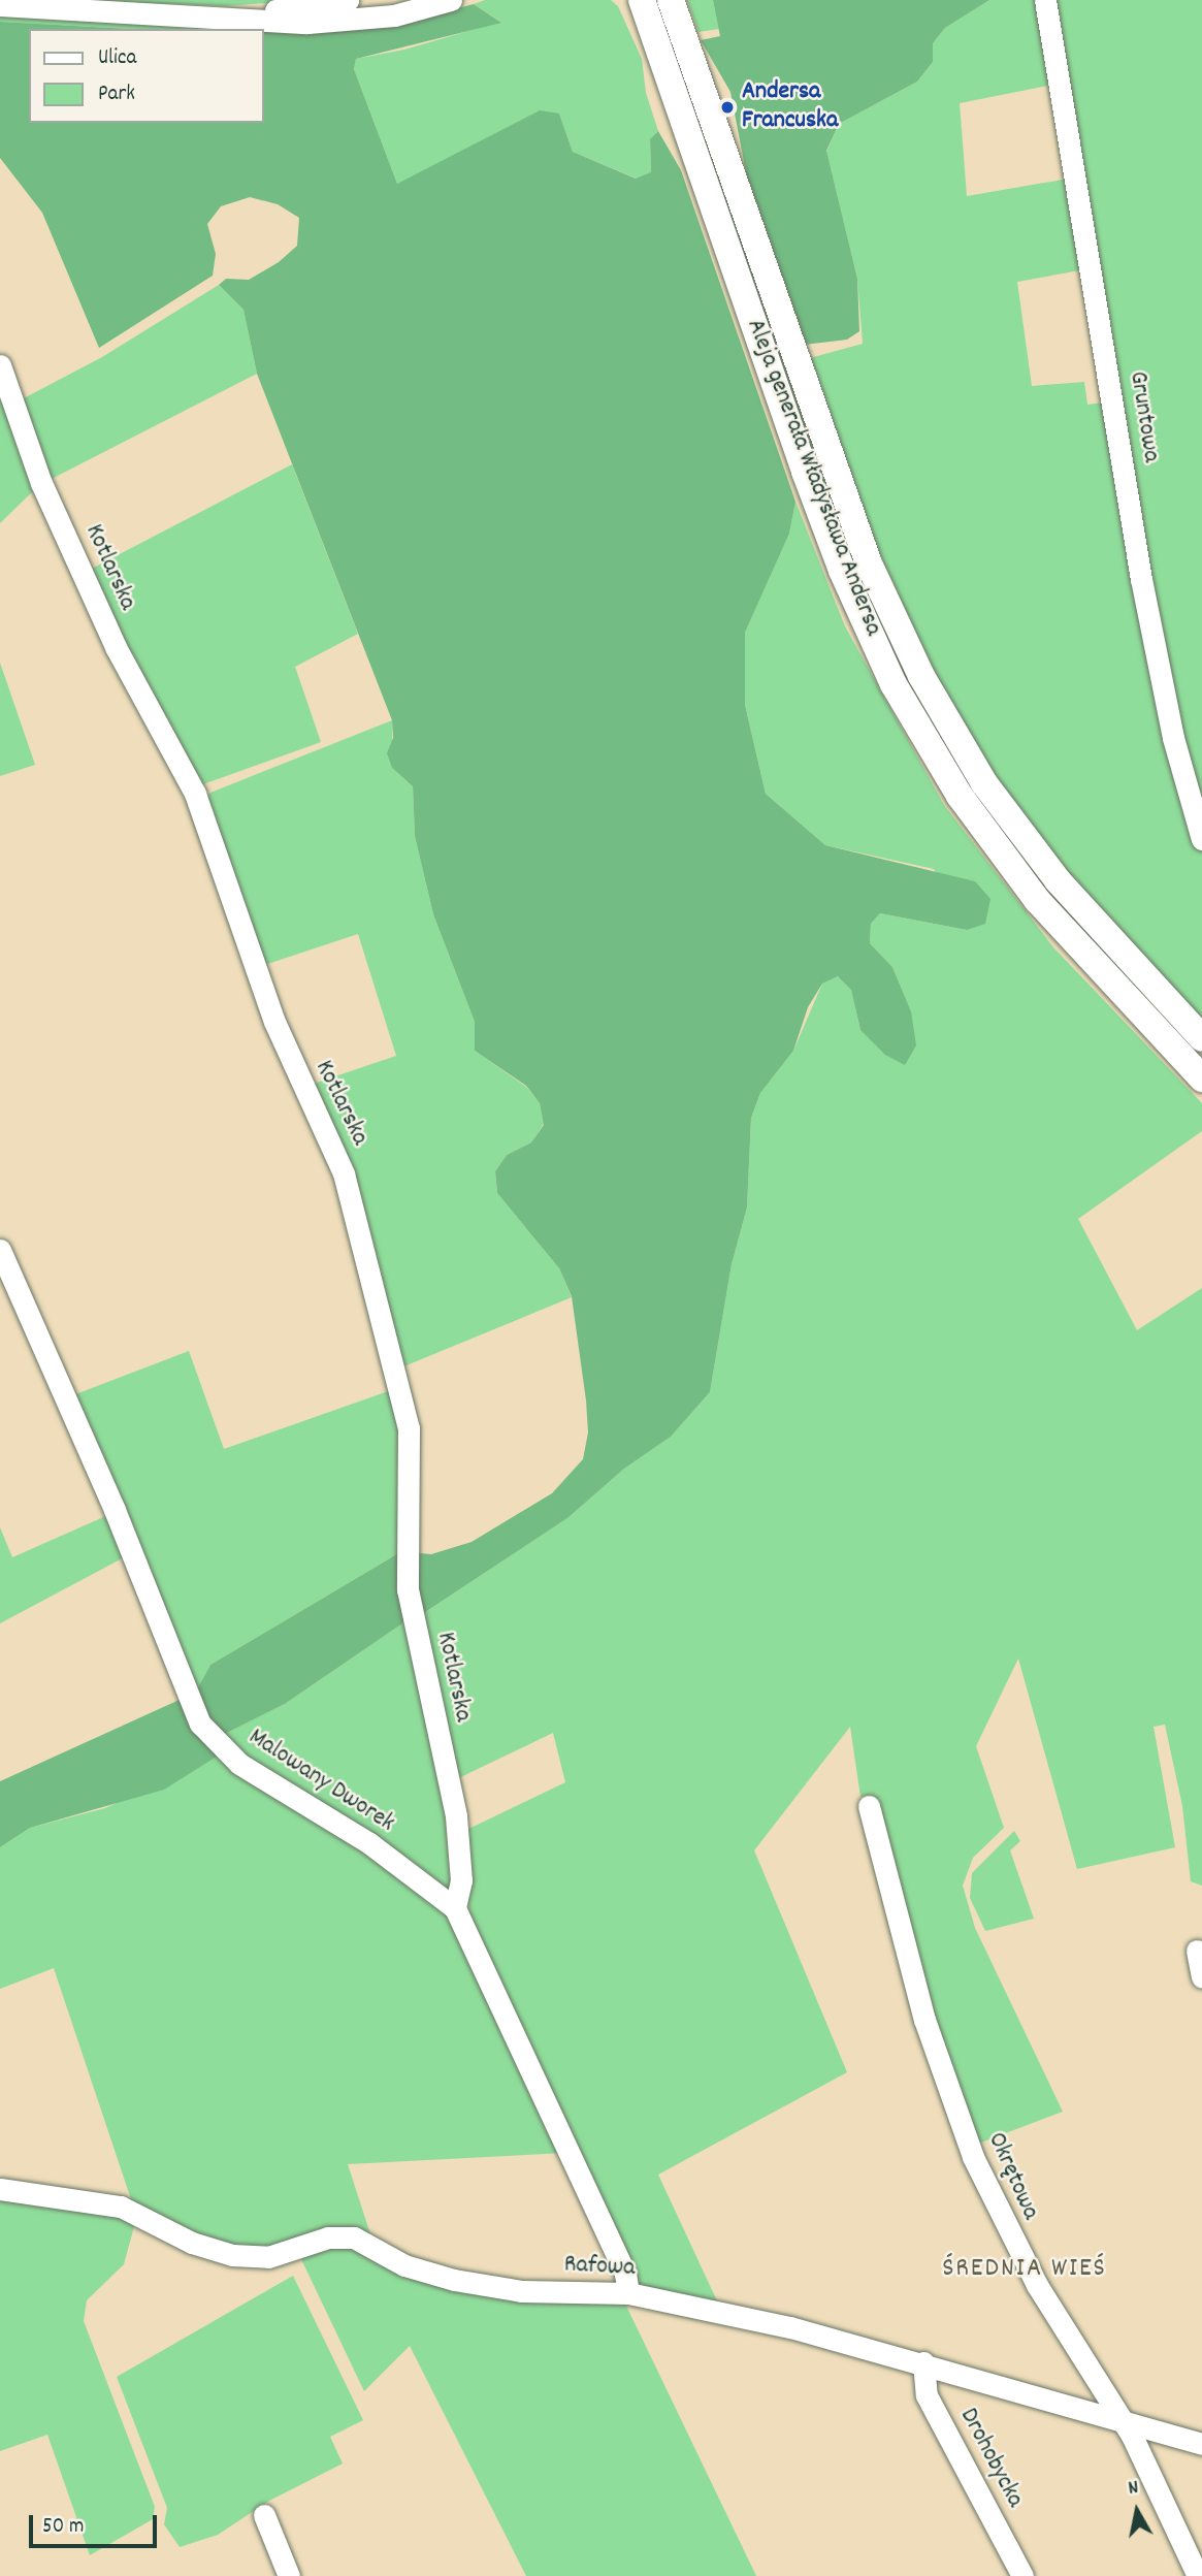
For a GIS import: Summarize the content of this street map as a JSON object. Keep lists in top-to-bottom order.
{
  "streets": {
    "main road": ["Aleja generała Władysława Andersa"],
    "street": [
      "Gruntowa",
      "Kotlarska",
      "Malowany Dworek",
      "Okrętowa",
      "Rafowa",
      "Drohobycka"
    ]
  },
  "crossings": [
    ["Kotlarska", "Malowany Dworek"],
    ["Malowany Dworek", "Rafowa"],
    ["Okrętowa", "Rafowa"],
    ["Rafowa", "Drohobycka"]
  ],
  "districts": ["ŚREDNIA WIEŚ"],
  "places": ["Andersa Francuska"],
  "legend": ["Ulica", "Park"],
  "scale_bar": "50 m",
  "north": "top"
}
